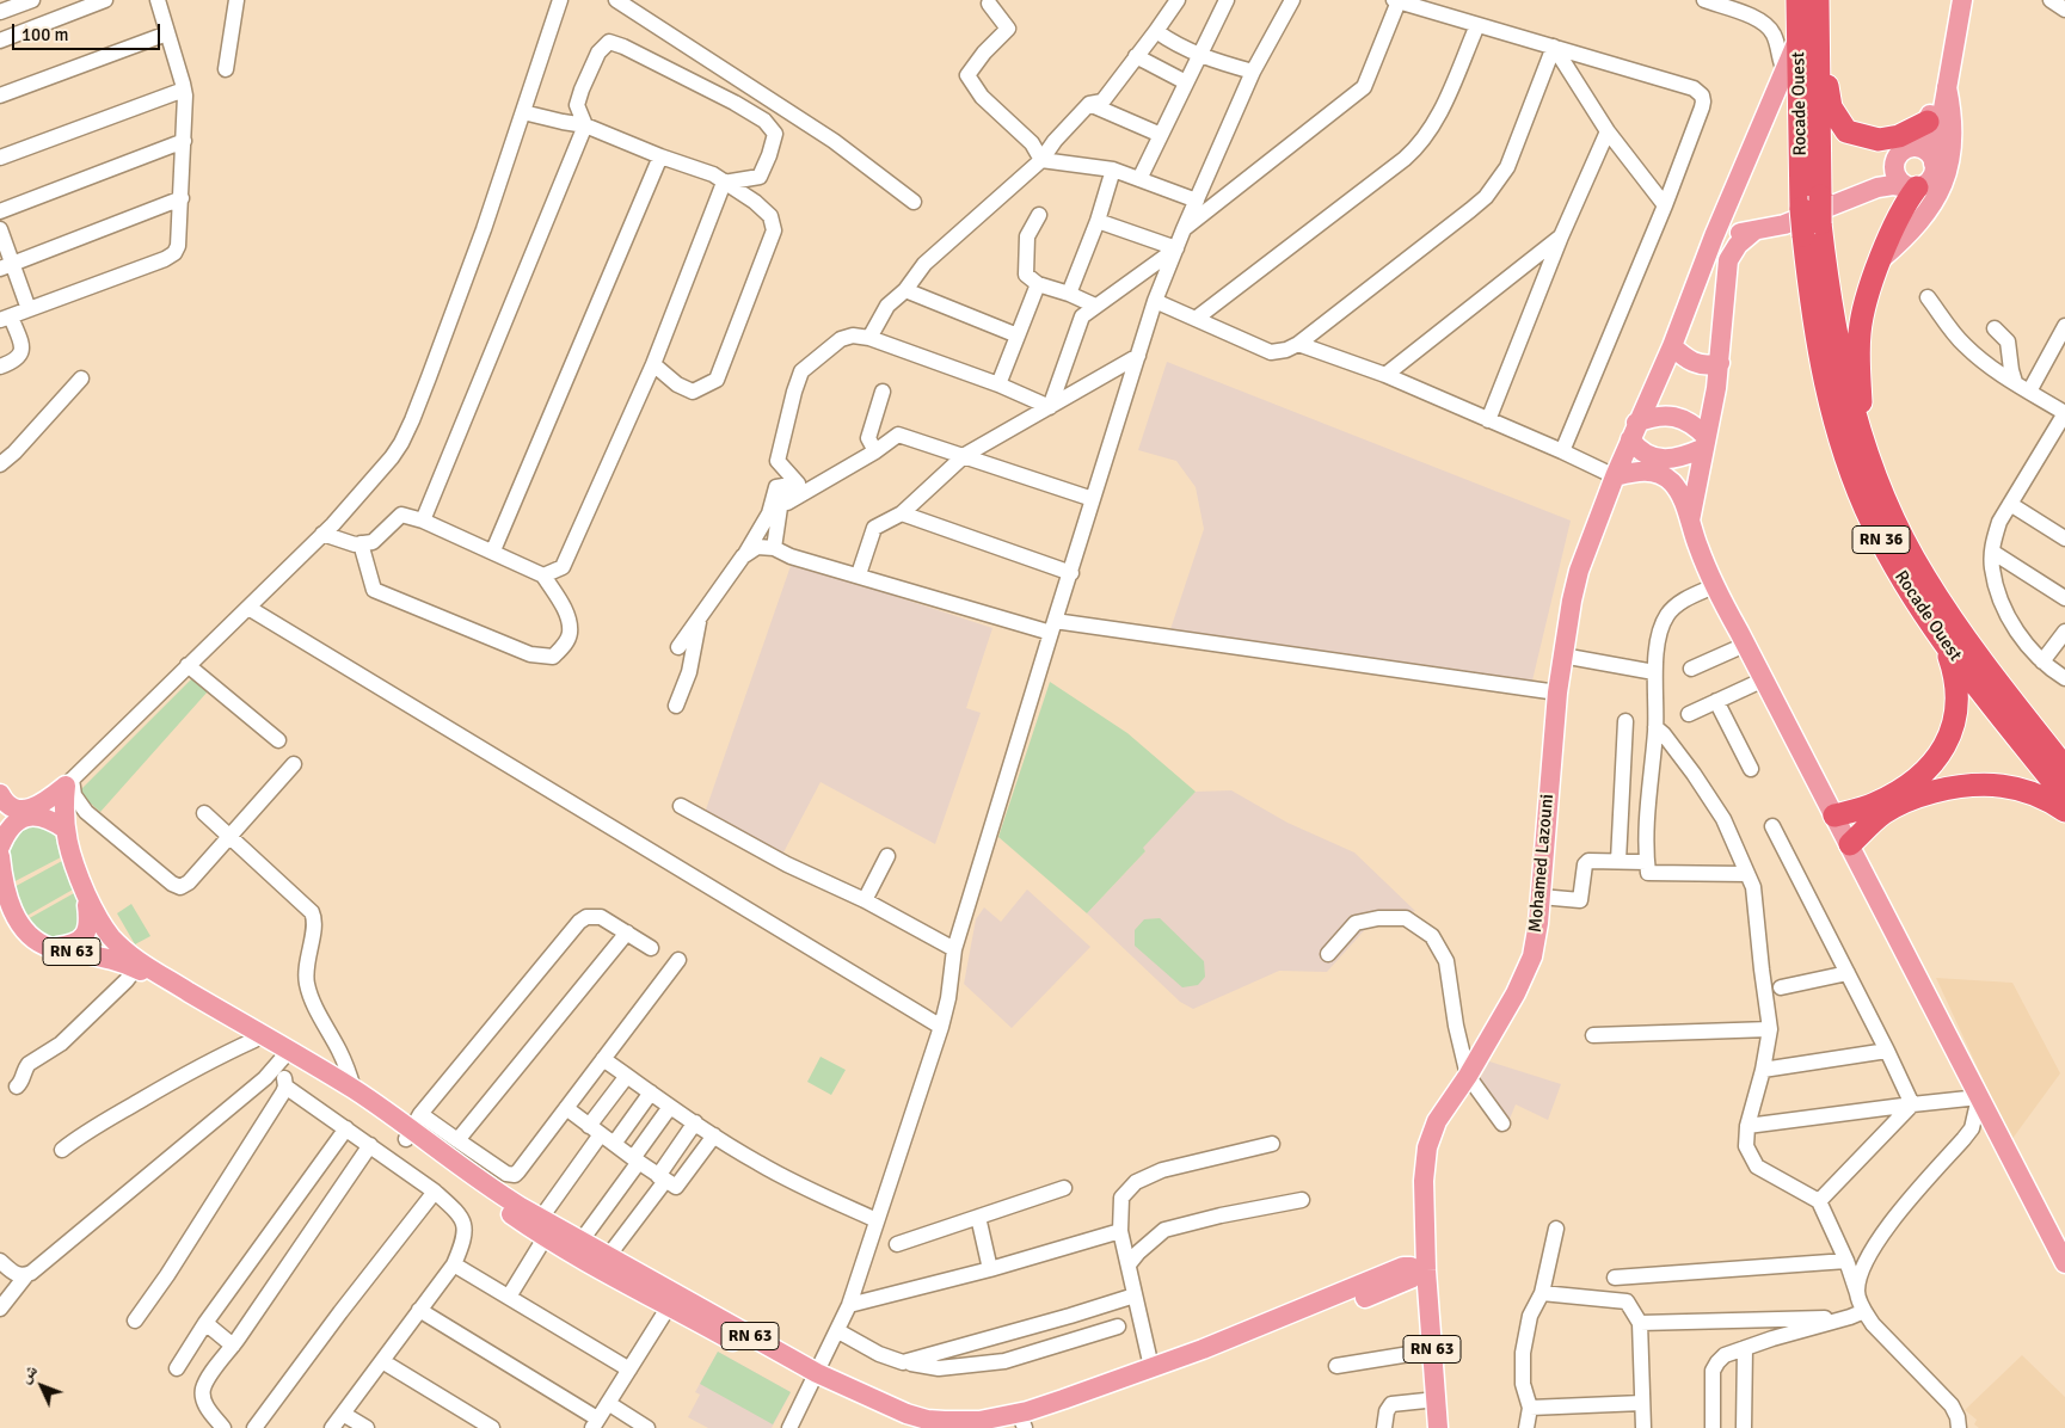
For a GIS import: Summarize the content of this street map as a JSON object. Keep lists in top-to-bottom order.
{
  "streets": {
    "highway": ["Rocade Ouest", "RN 36"],
    "main road": ["Mohamed Lazouni", "RN 63"]
  },
  "crossings": [
    ["Rocade Ouest", "Mohamed Lazouni"],
    ["Mohamed Lazouni", "RN 63"]
  ],
  "scale_bar": "100 m",
  "north": "top left"
}
